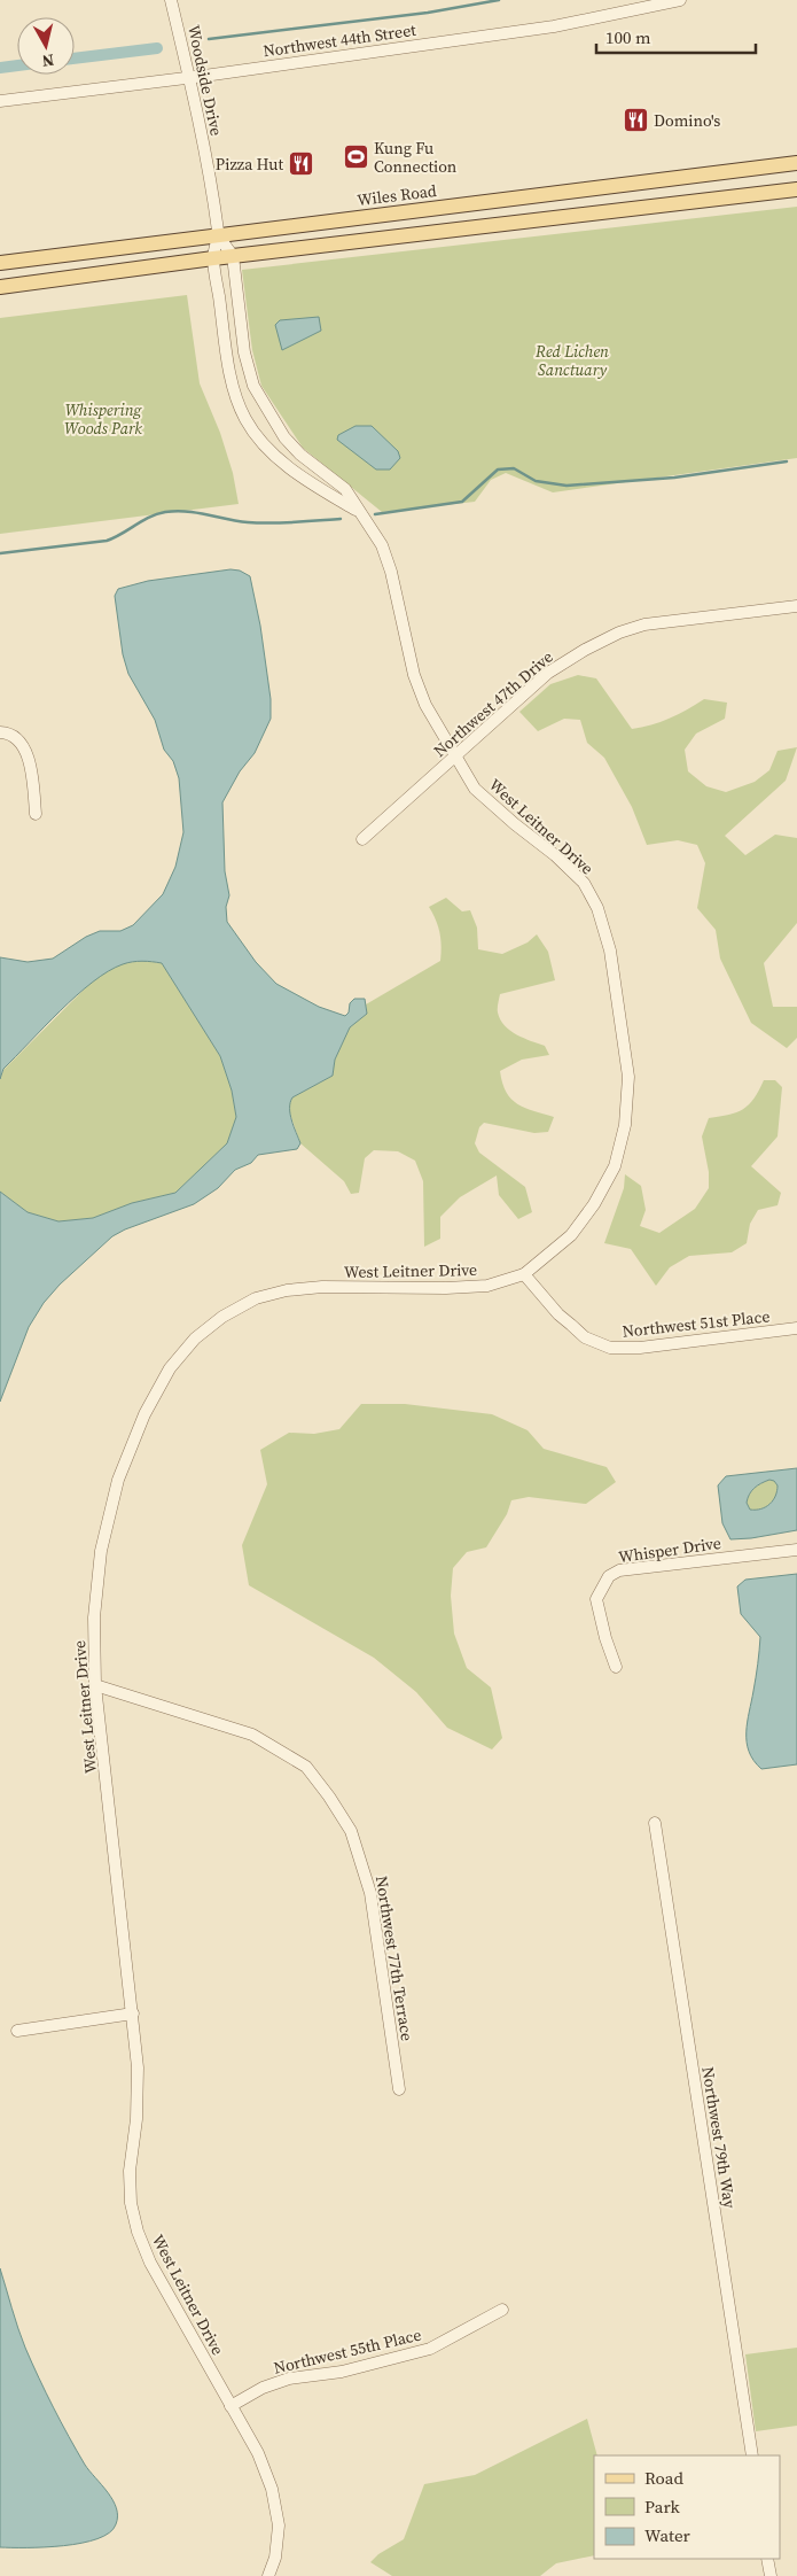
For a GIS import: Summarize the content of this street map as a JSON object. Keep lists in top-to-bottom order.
{
  "streets": {
    "main road": ["Wiles Road"],
    "street": [
      "Northwest 44th Street",
      "Woodside Drive",
      "Northwest 47th Drive",
      "West Leitner Drive",
      "Northwest 51st Place",
      "Whisper Drive",
      "Northwest 77th Terrace",
      "Northwest 79th Way",
      "Northwest 55th Place"
    ]
  },
  "crossings": [
    ["Northwest 44th Street", "Woodside Drive"],
    ["Woodside Drive", "Wiles Road"],
    ["Woodside Drive", "West Leitner Drive"],
    ["Northwest 47th Drive", "West Leitner Drive"],
    ["West Leitner Drive", "Northwest 51st Place"],
    ["West Leitner Drive", "Northwest 77th Terrace"],
    ["West Leitner Drive", "Northwest 55th Place"]
  ],
  "parks": ["Red Lichen Sanctuary", "Whispering Woods Park"],
  "places": {
    "restaurant": ["Domino's", "Pizza Hut"],
    "sports": ["Kung Fu Connection"]
  },
  "legend": ["Road", "Park", "Water"],
  "scale_bar": "100 m",
  "north": "bottom"
}
